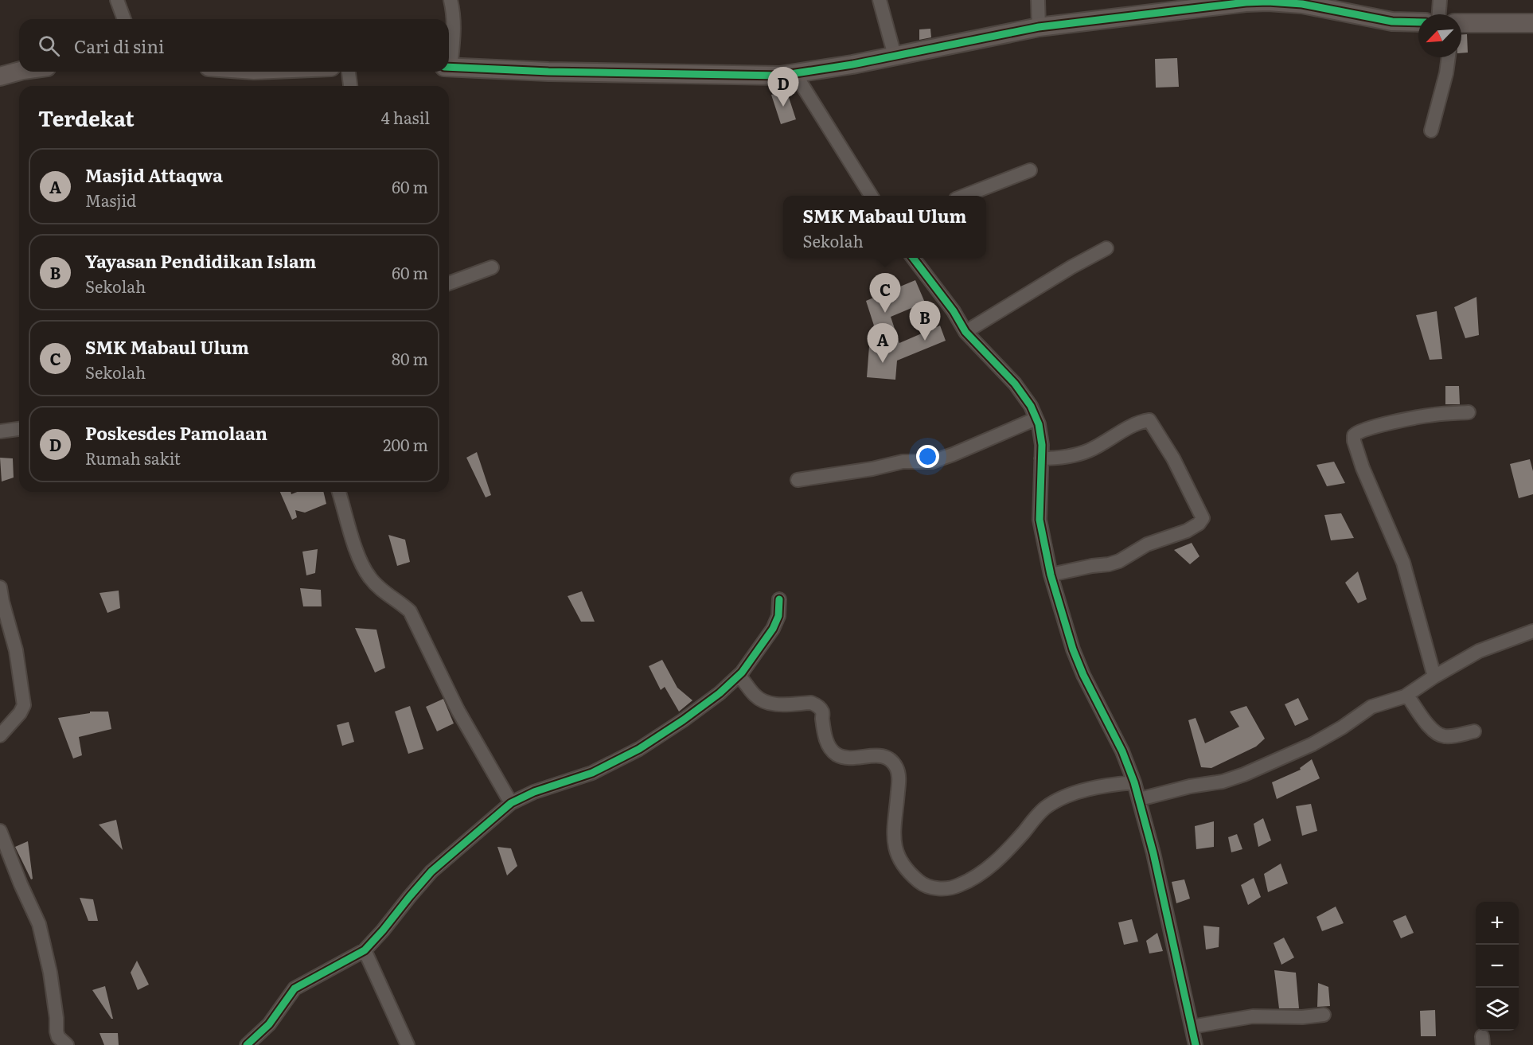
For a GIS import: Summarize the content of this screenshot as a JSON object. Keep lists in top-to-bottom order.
{
  "north": "bottom left",
  "page": {
    "search": "Cari di sini",
    "pins": [
      "D",
      "C",
      "B",
      "A"
    ],
    "heading": ["Terdekat", "4 hasil"],
    "list": [
      {
        "mark": "A",
        "name": "Masjid Attaqwa",
        "note": "Masjid",
        "value": "60 m"
      },
      {
        "mark": "B",
        "name": "Yayasan Pendidikan Islam",
        "note": "Sekolah",
        "value": "60 m"
      },
      {
        "mark": "C",
        "name": "SMK Mabaul Ulum",
        "note": "Sekolah",
        "value": "80 m"
      },
      {
        "mark": "D",
        "name": "Poskesdes Pamolaan",
        "note": "Rumah sakit",
        "value": "200 m"
      }
    ],
    "popup": ["SMK Mabaul Ulum", "Sekolah"],
    "map_buttons": ["+", "−"]
  }
}
